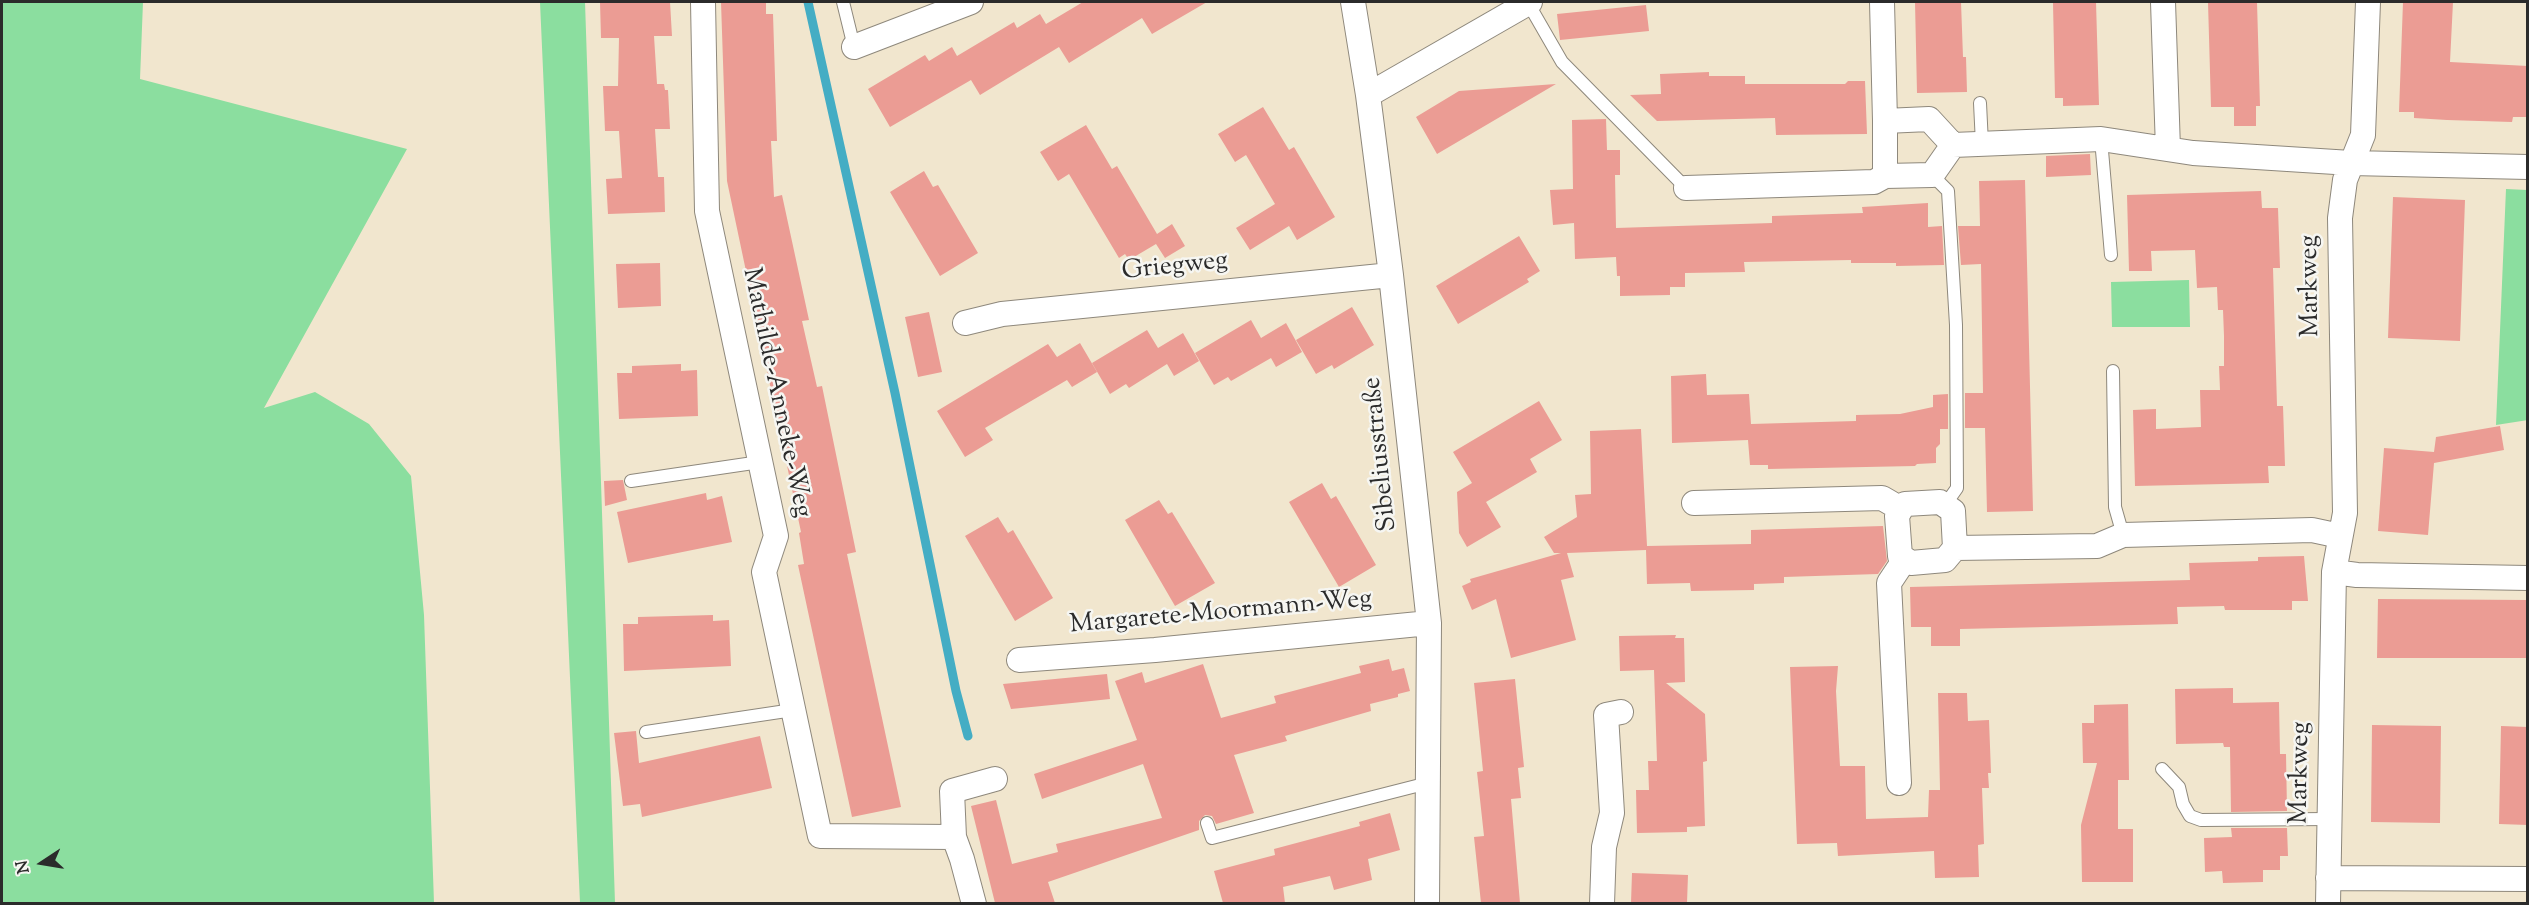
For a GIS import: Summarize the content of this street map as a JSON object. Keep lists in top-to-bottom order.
{
  "streets": {
    "street": [
      "Griegweg",
      "Markweg",
      "Mathilde-Anneke-Weg",
      "Sibeliusstraße",
      "Margarete-Moormann-Weg"
    ]
  },
  "crossings": [
    ["Griegweg", "Sibeliusstraße"],
    ["Sibeliusstraße", "Margarete-Moormann-Weg"]
  ],
  "north": "left"
}
